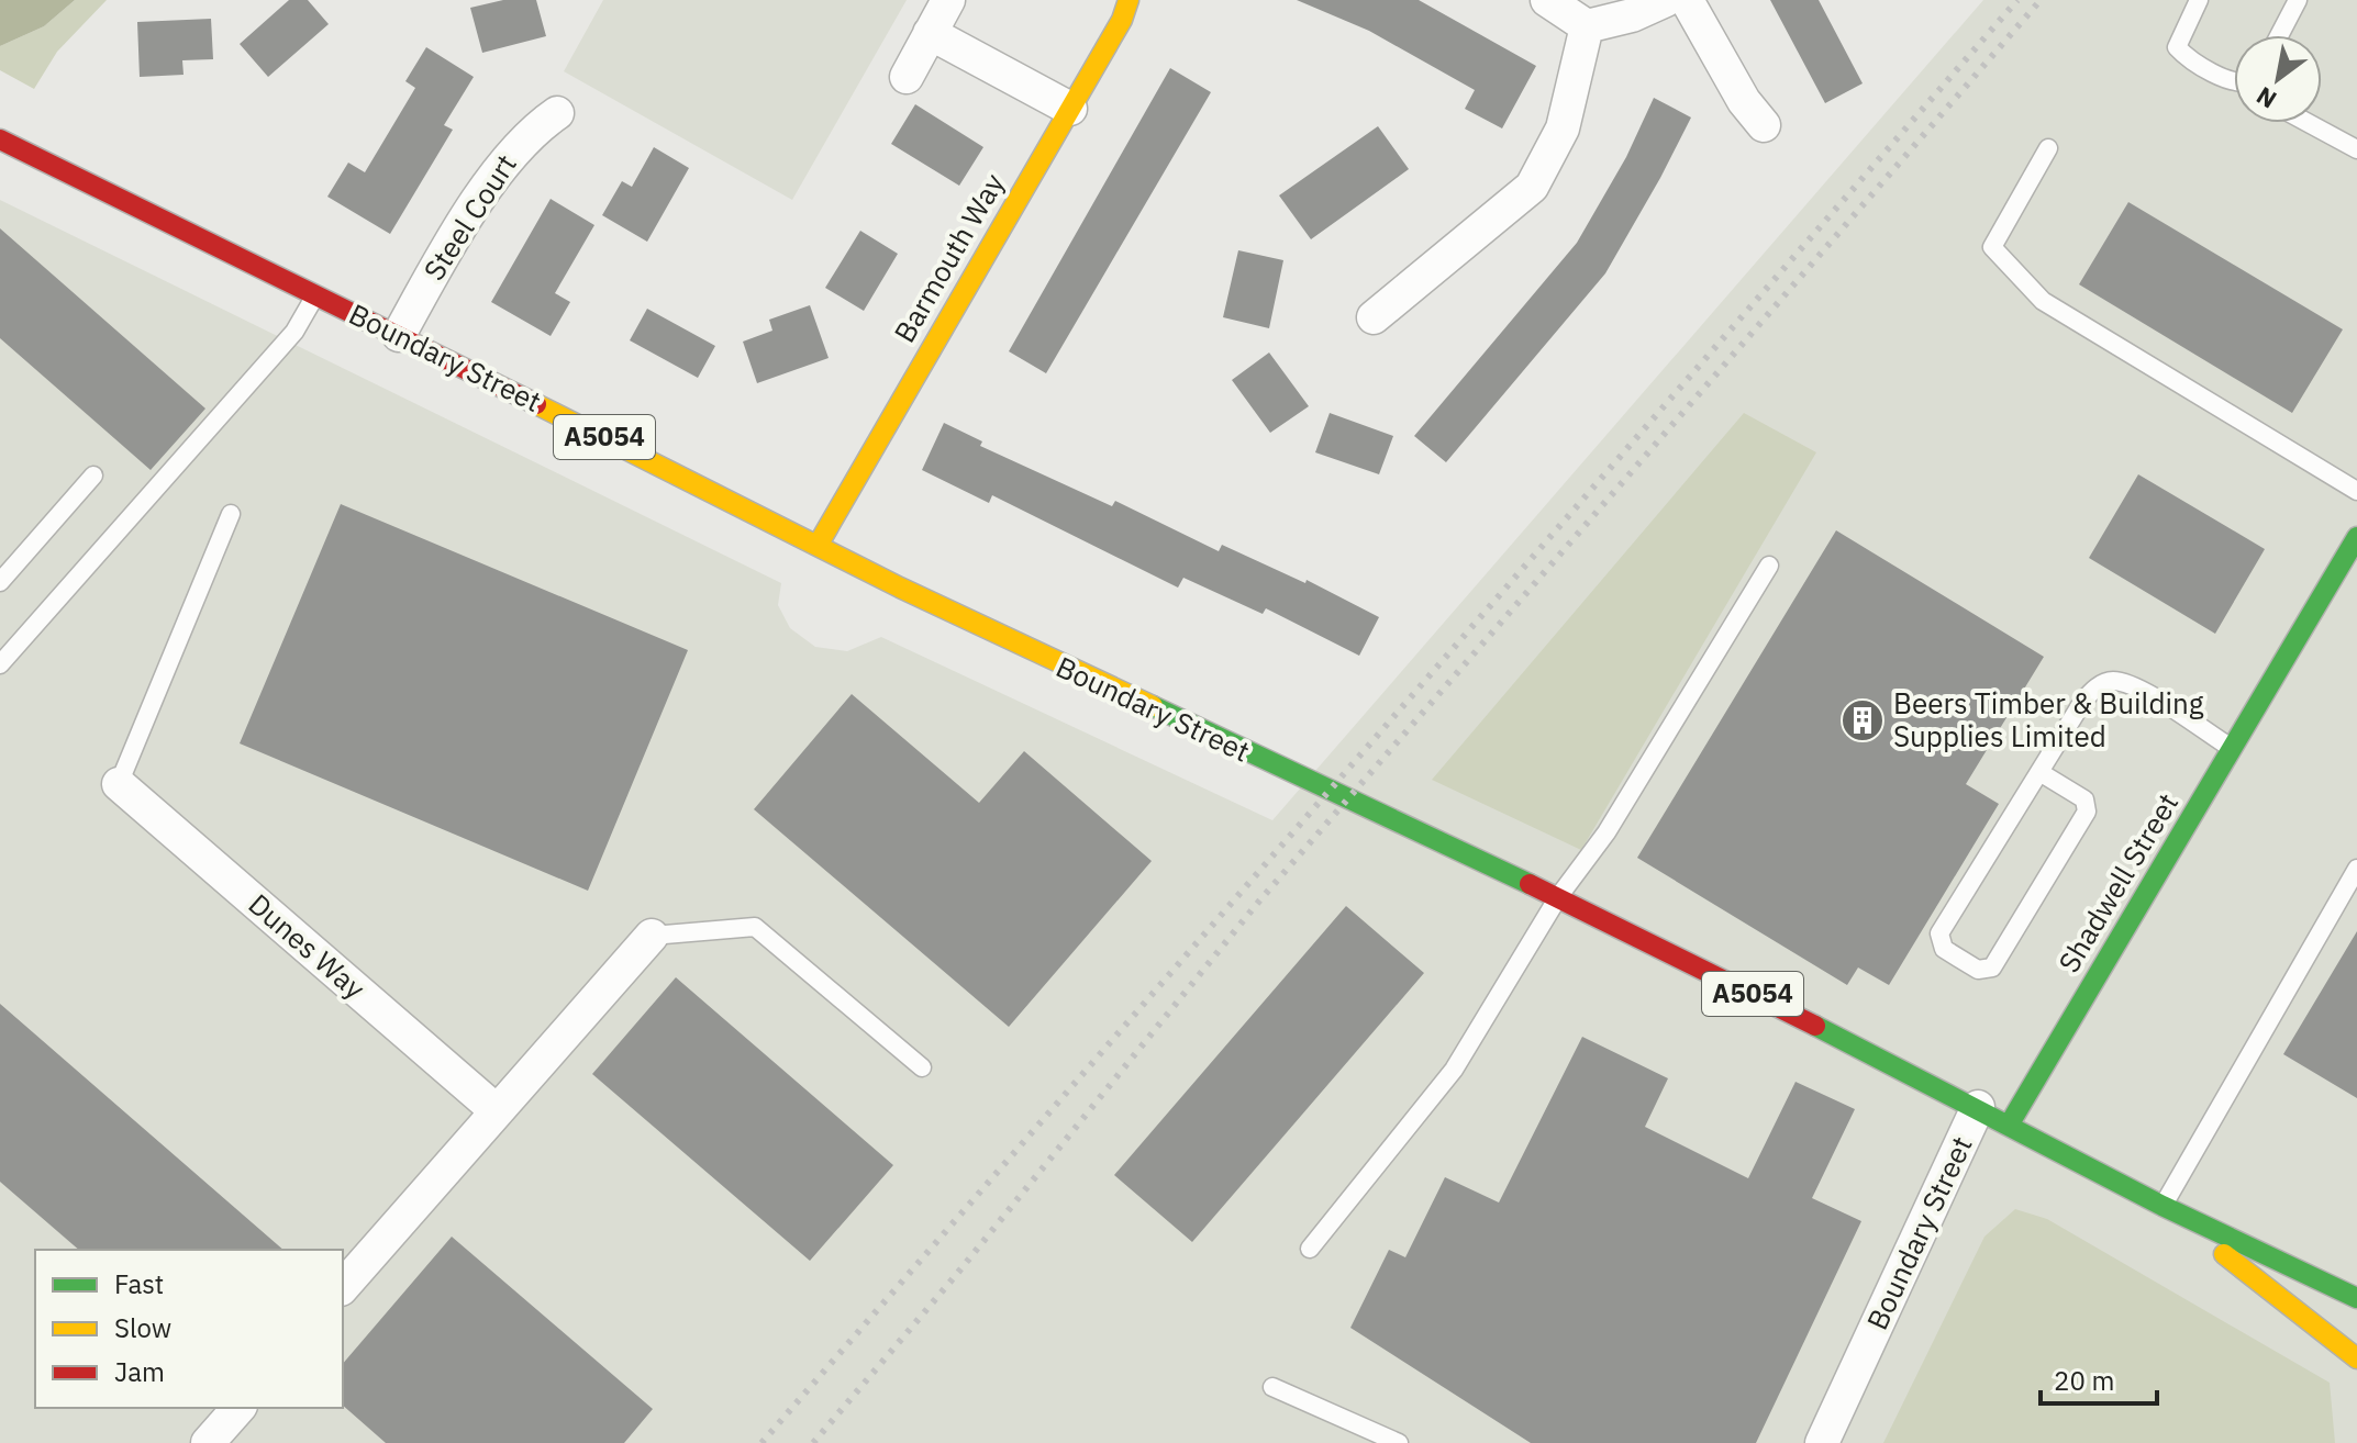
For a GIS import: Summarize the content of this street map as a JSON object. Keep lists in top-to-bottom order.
{
  "streets": {
    "main road": [
      "Barmouth Way",
      "Boundary Street",
      "A5054",
      "Shadwell Street"
    ],
    "street": ["Steel Court", "Dunes Way"]
  },
  "crossings": [
    ["Steel Court", "Boundary Street"],
    ["Barmouth Way", "Boundary Street"],
    ["Boundary Street", "A5054"],
    ["A5054", "Shadwell Street"]
  ],
  "places": {
    "building": ["Beers Timber & Building Supplies Limited"]
  },
  "legend": ["Fast", "Slow", "Jam"],
  "scale_bar": "20 m",
  "north": "bottom left"
}
